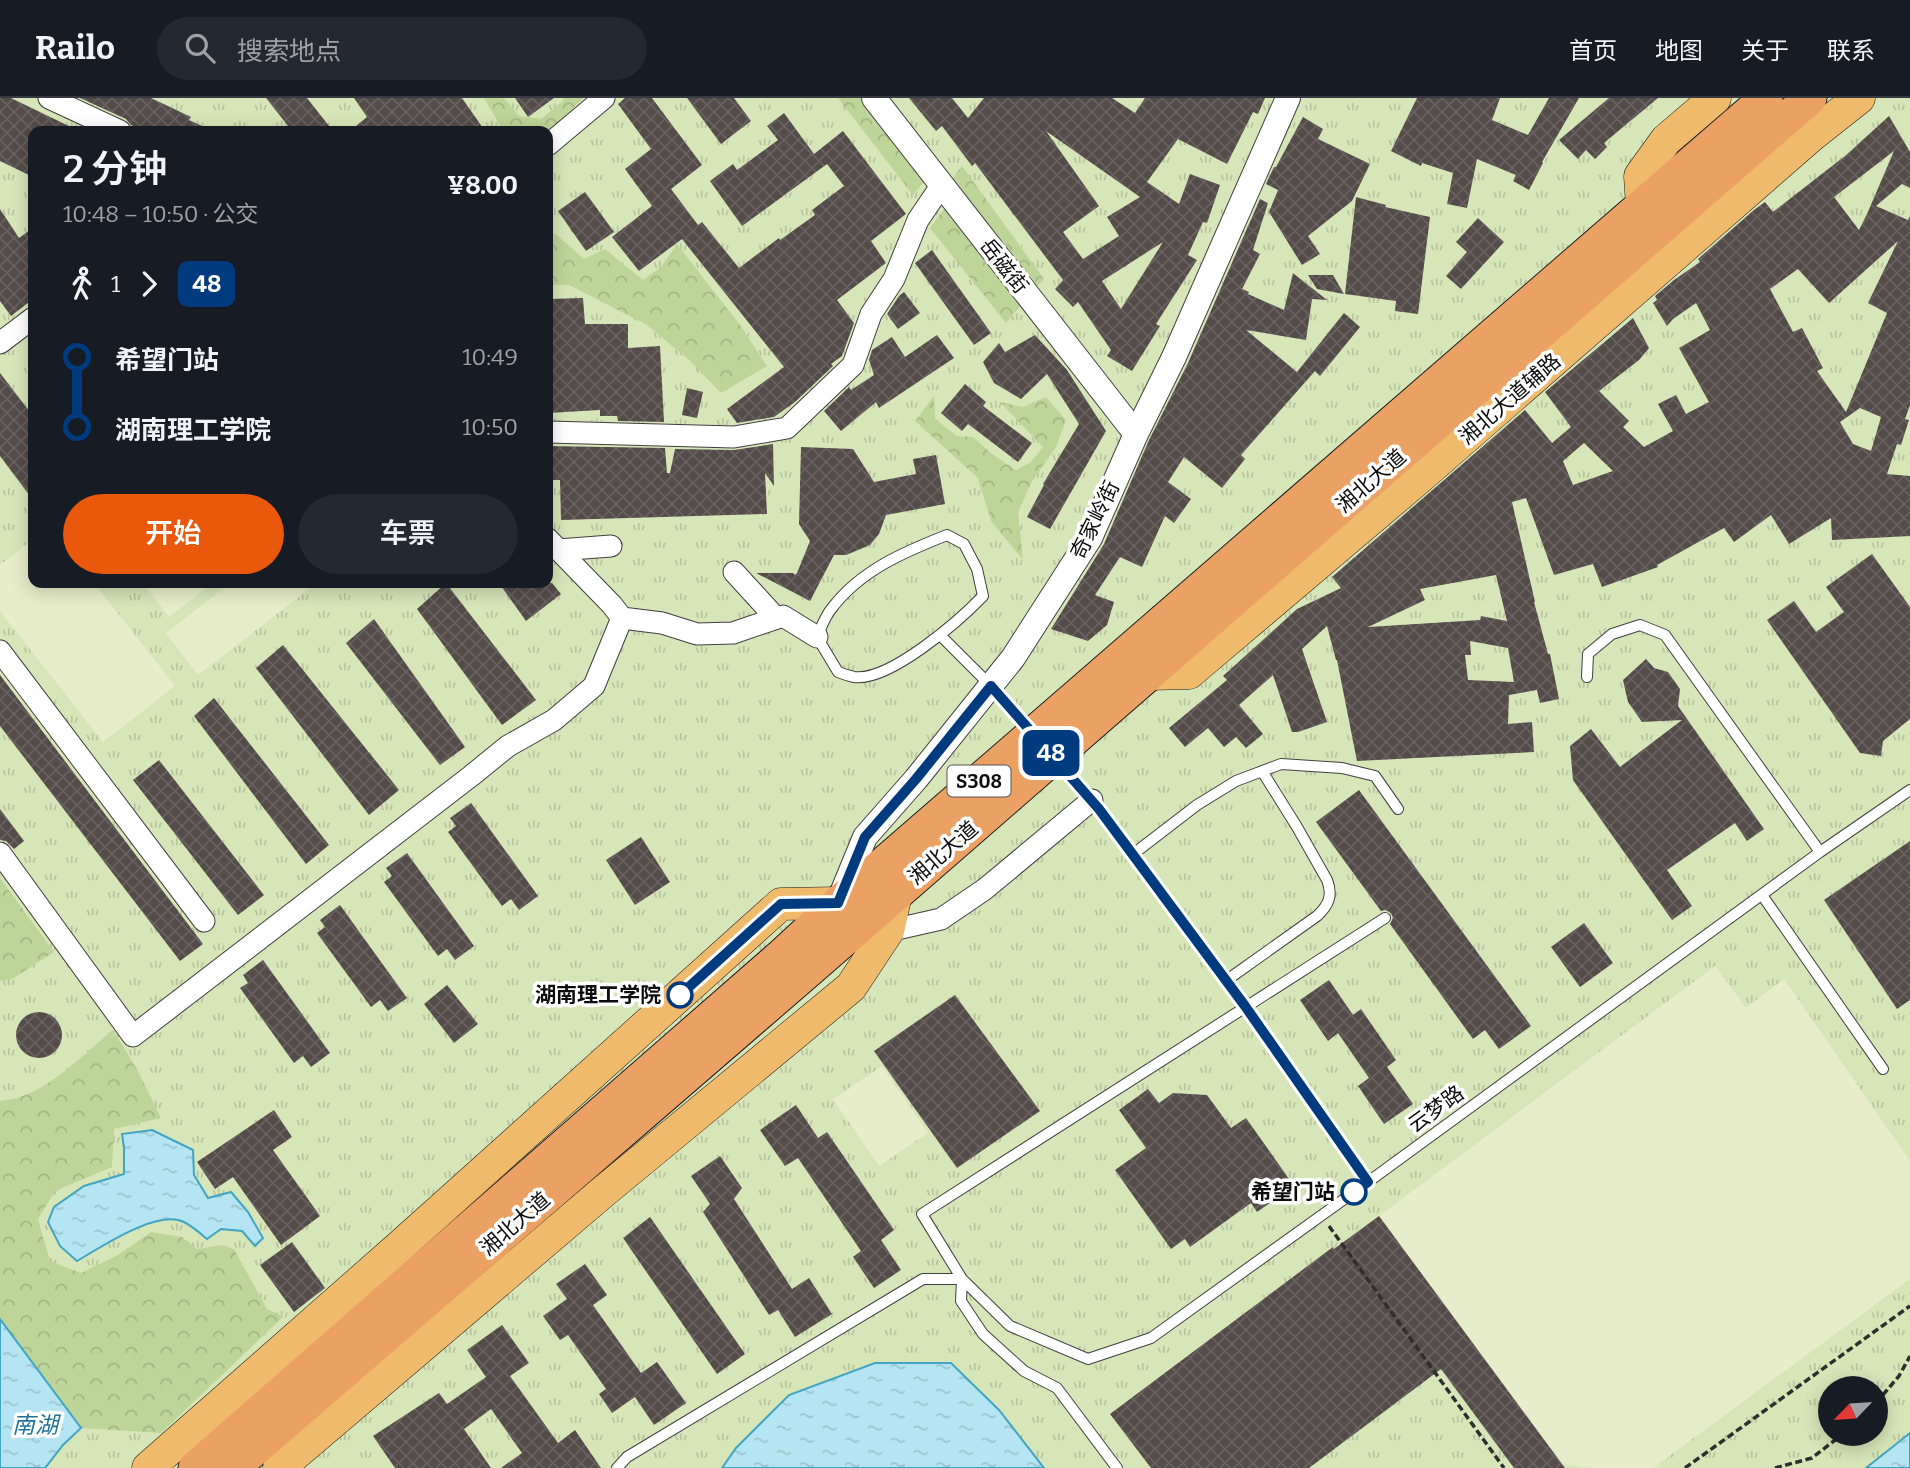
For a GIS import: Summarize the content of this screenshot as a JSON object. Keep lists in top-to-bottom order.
{
  "streets": {
    "highway": ["湘北大道", "S308"],
    "main road": ["湘北大道辅路"],
    "street": ["岳磁街", "奇家岭街"],
    "lane": ["云梦路"]
  },
  "crossings": [
    ["岳磁街", "奇家岭街"],
    ["湘北大道辅路", "湘北大道"],
    ["湘北大道", "奇家岭街"]
  ],
  "water": ["南湖"],
  "places": ["湖南理工学院", "希望门站"],
  "lines": ["bus line 48"],
  "north": "bottom left",
  "page": {
    "header": "Railo",
    "search": "搜索地点",
    "nav": [
      "首页",
      "地图",
      "关于",
      "联系"
    ],
    "on_map": "48",
    "heading": ["2 分钟", "10:48 – 10:50 · 公交", "¥8.00"],
    "legs": ["1", "48"],
    "list": [
      {
        "name": "希望门站",
        "value": "10:49"
      },
      {
        "name": "湖南理工学院",
        "value": "10:50"
      }
    ],
    "buttons": ["开始", "车票"]
  }
}
